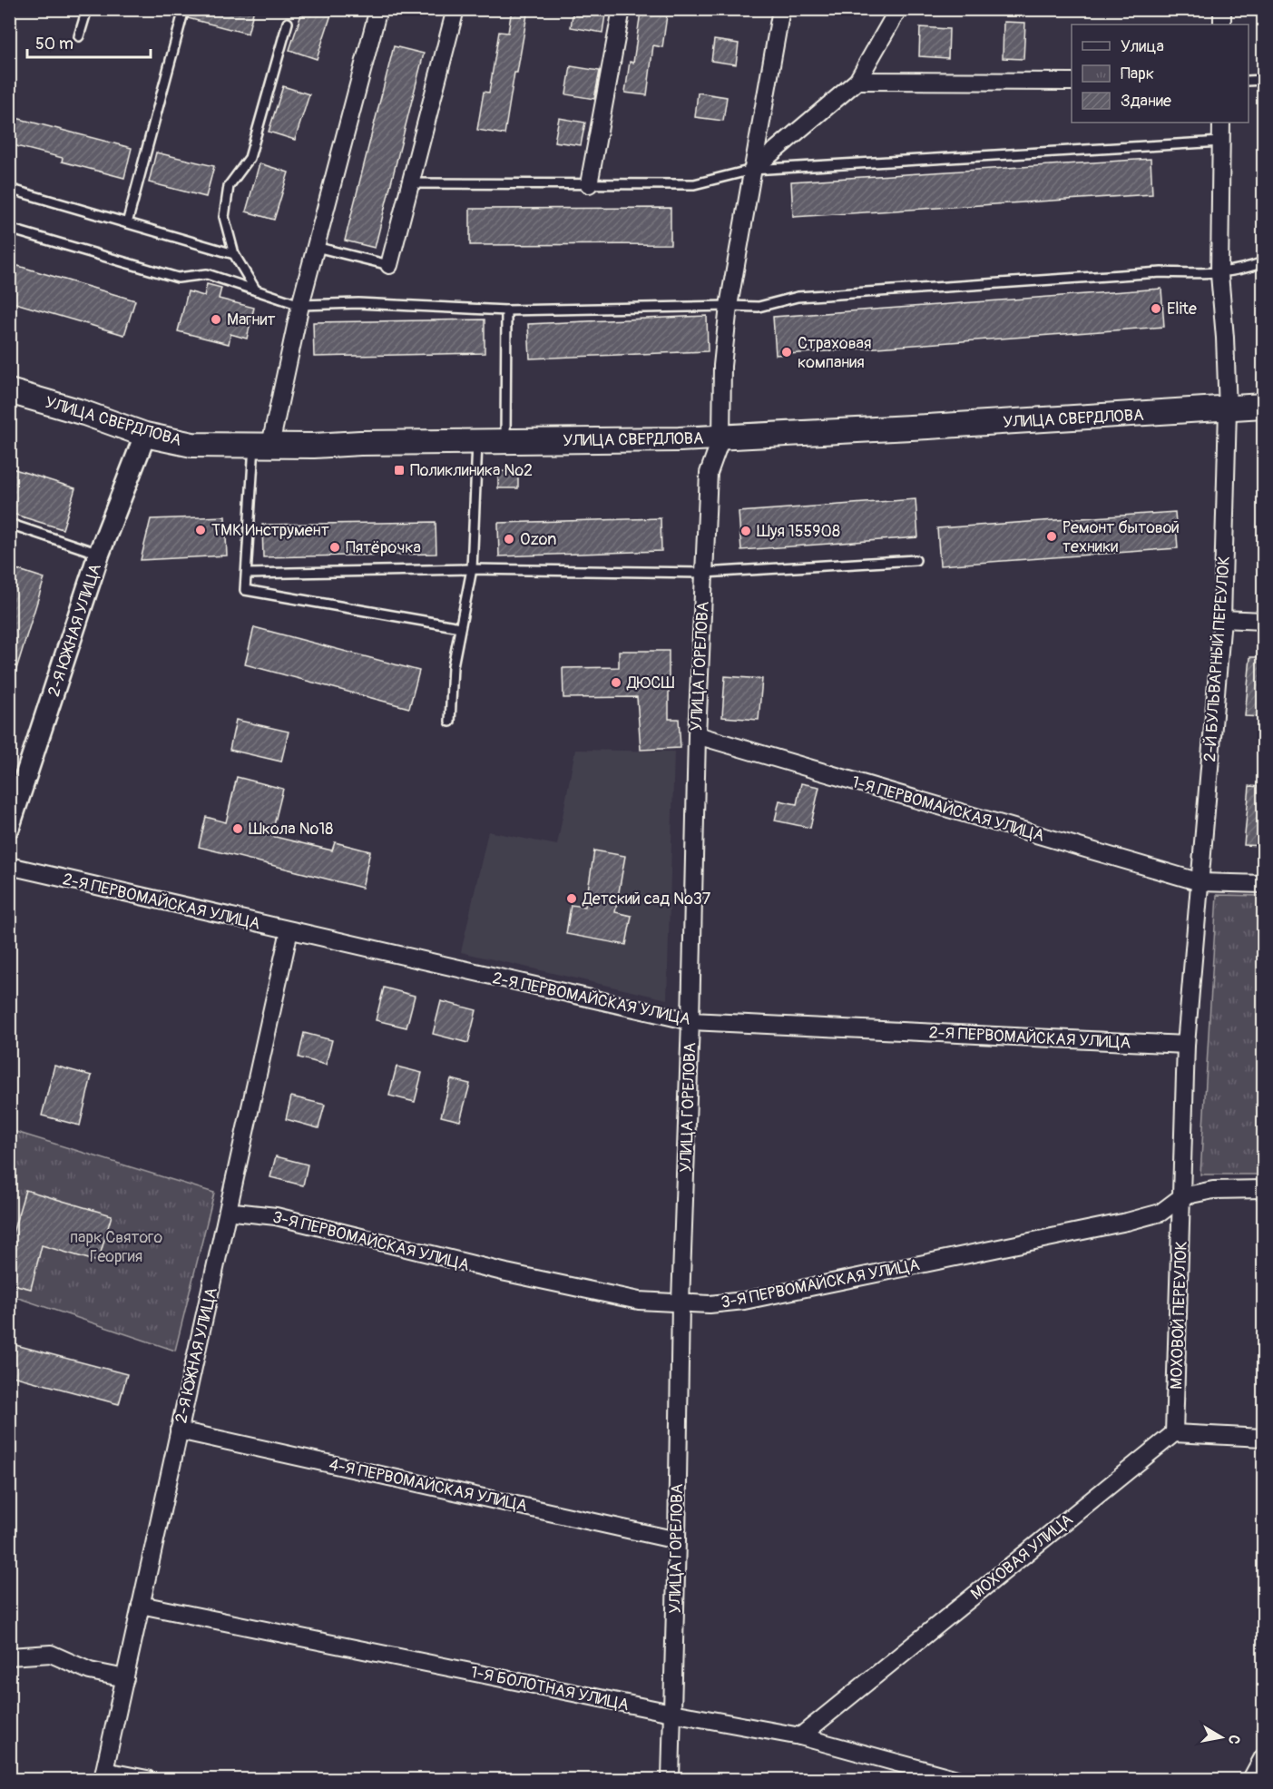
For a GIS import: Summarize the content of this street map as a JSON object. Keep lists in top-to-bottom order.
{
  "streets": {
    "main road": ["УЛИЦА СВЕРДЛОВА"],
    "street": [
      "2-Я ЮЖНАЯ УЛИЦА",
      "2-Й БУЛЬВАРНЫЙ ПЕРЕУЛОК",
      "УЛИЦА ГОРЕЛОВА",
      "1-Я ПЕРВОМАЙСКАЯ УЛИЦА",
      "2-Я ПЕРВОМАЙСКАЯ УЛИЦА",
      "3-Я ПЕРВОМАЙСКАЯ УЛИЦА",
      "МОХОВОЙ ПЕРЕУЛОК",
      "4-Я ПЕРВОМАЙСКАЯ УЛИЦА",
      "МОХОВАЯ УЛИЦА",
      "1-Я БОЛОТНАЯ УЛИЦА"
    ]
  },
  "crossings": [
    ["УЛИЦА СВЕРДЛОВА", "2-Я ЮЖНАЯ УЛИЦА"],
    ["УЛИЦА СВЕРДЛОВА", "2-Й БУЛЬВАРНЫЙ ПЕРЕУЛОК"],
    ["УЛИЦА СВЕРДЛОВА", "УЛИЦА ГОРЕЛОВА"],
    ["2-Я ЮЖНАЯ УЛИЦА", "2-Я ПЕРВОМАЙСКАЯ УЛИЦА"],
    ["2-Я ЮЖНАЯ УЛИЦА", "3-Я ПЕРВОМАЙСКАЯ УЛИЦА"],
    ["2-Я ЮЖНАЯ УЛИЦА", "4-Я ПЕРВОМАЙСКАЯ УЛИЦА"],
    ["2-Я ЮЖНАЯ УЛИЦА", "1-Я БОЛОТНАЯ УЛИЦА"],
    ["2-Й БУЛЬВАРНЫЙ ПЕРЕУЛОК", "1-Я ПЕРВОМАЙСКАЯ УЛИЦА"],
    ["2-Й БУЛЬВАРНЫЙ ПЕРЕУЛОК", "2-Я ПЕРВОМАЙСКАЯ УЛИЦА"],
    ["2-Й БУЛЬВАРНЫЙ ПЕРЕУЛОК", "3-Я ПЕРВОМАЙСКАЯ УЛИЦА"],
    ["2-Й БУЛЬВАРНЫЙ ПЕРЕУЛОК", "МОХОВОЙ ПЕРЕУЛОК"],
    ["УЛИЦА ГОРЕЛОВА", "1-Я ПЕРВОМАЙСКАЯ УЛИЦА"],
    ["УЛИЦА ГОРЕЛОВА", "2-Я ПЕРВОМАЙСКАЯ УЛИЦА"],
    ["УЛИЦА ГОРЕЛОВА", "3-Я ПЕРВОМАЙСКАЯ УЛИЦА"],
    ["УЛИЦА ГОРЕЛОВА", "4-Я ПЕРВОМАЙСКАЯ УЛИЦА"],
    ["УЛИЦА ГОРЕЛОВА", "1-Я БОЛОТНАЯ УЛИЦА"],
    ["3-Я ПЕРВОМАЙСКАЯ УЛИЦА", "МОХОВОЙ ПЕРЕУЛОК"],
    ["МОХОВОЙ ПЕРЕУЛОК", "МОХОВАЯ УЛИЦА"],
    ["МОХОВАЯ УЛИЦА", "1-Я БОЛОТНАЯ УЛИЦА"]
  ],
  "parks": ["парк Святого Георгия"],
  "places": {
    "other": [
      "Elite",
      "Магнит",
      "Страховая компания",
      "ТМК Инструмент",
      "Шуя 155908",
      "Ремонт бытовой техники",
      "Ozon",
      "Пятёрочка",
      "ДЮСШ",
      "Школа №18",
      "Детский сад №37"
    ],
    "transit": ["Поликлиника №2"]
  },
  "legend": ["Улица", "Парк", "Здание"],
  "scale_bar": "50 m",
  "north": "right"
}
